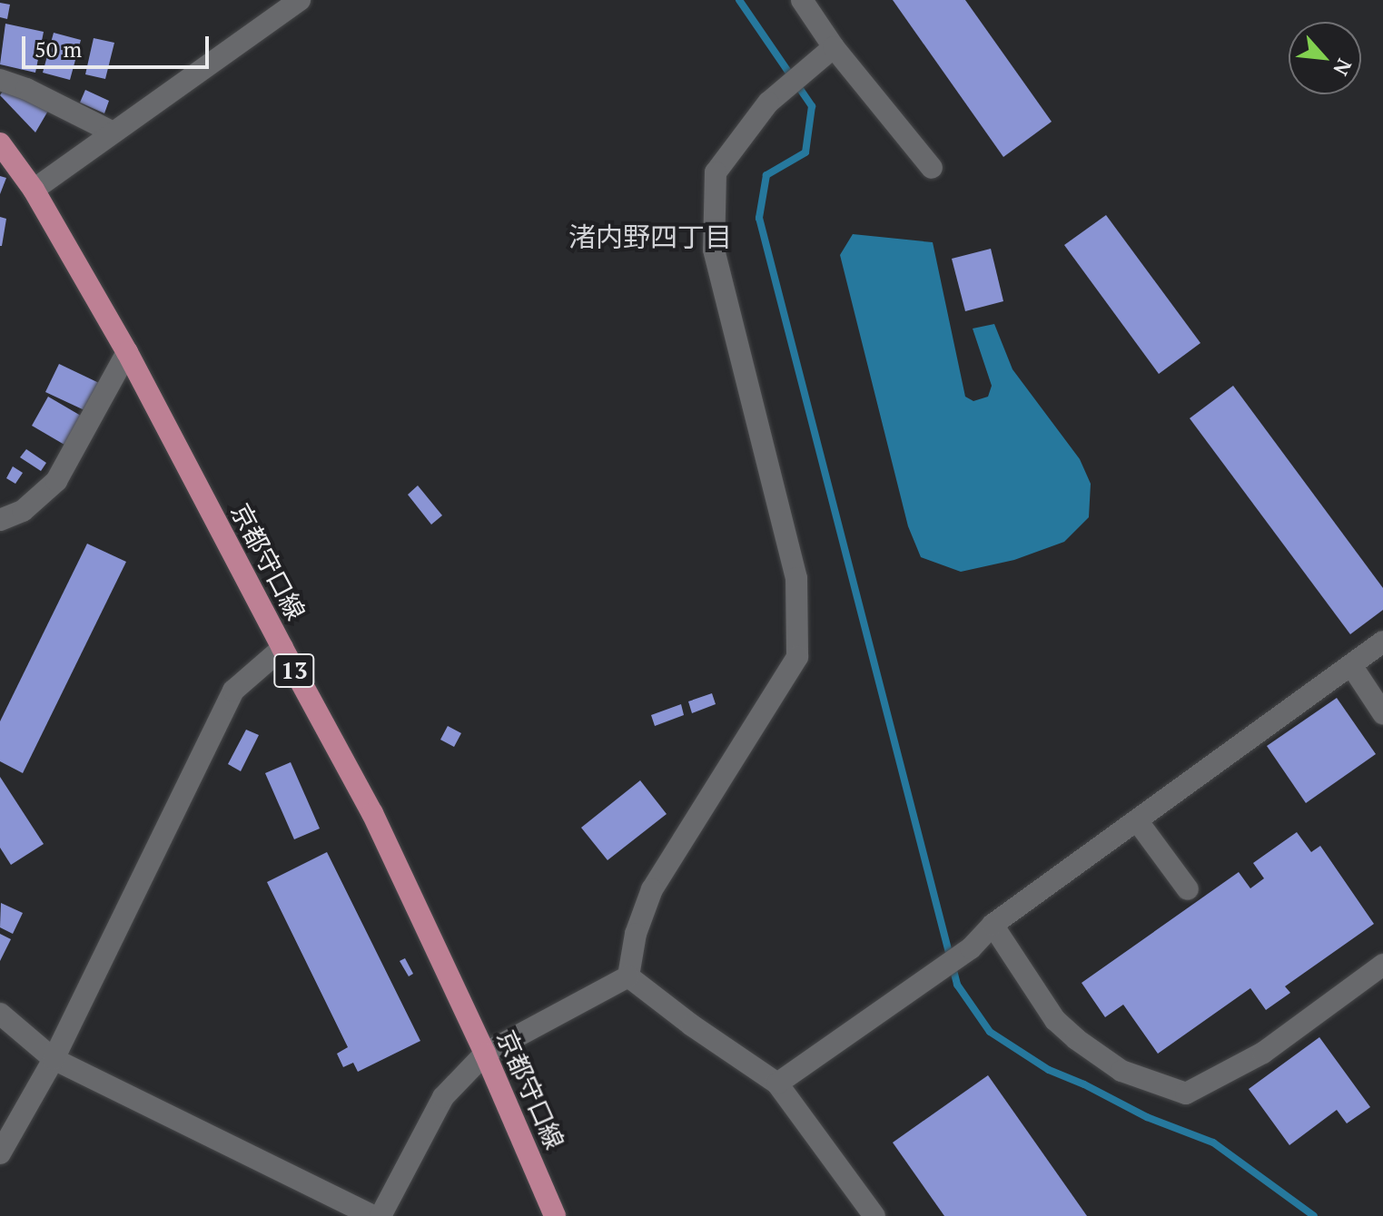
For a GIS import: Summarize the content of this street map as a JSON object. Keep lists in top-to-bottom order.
{
  "streets": {
    "main road": ["京都守口線", "13"]
  },
  "districts": ["渚内野四丁目"],
  "scale_bar": "50 m",
  "north": "bottom right"
}
